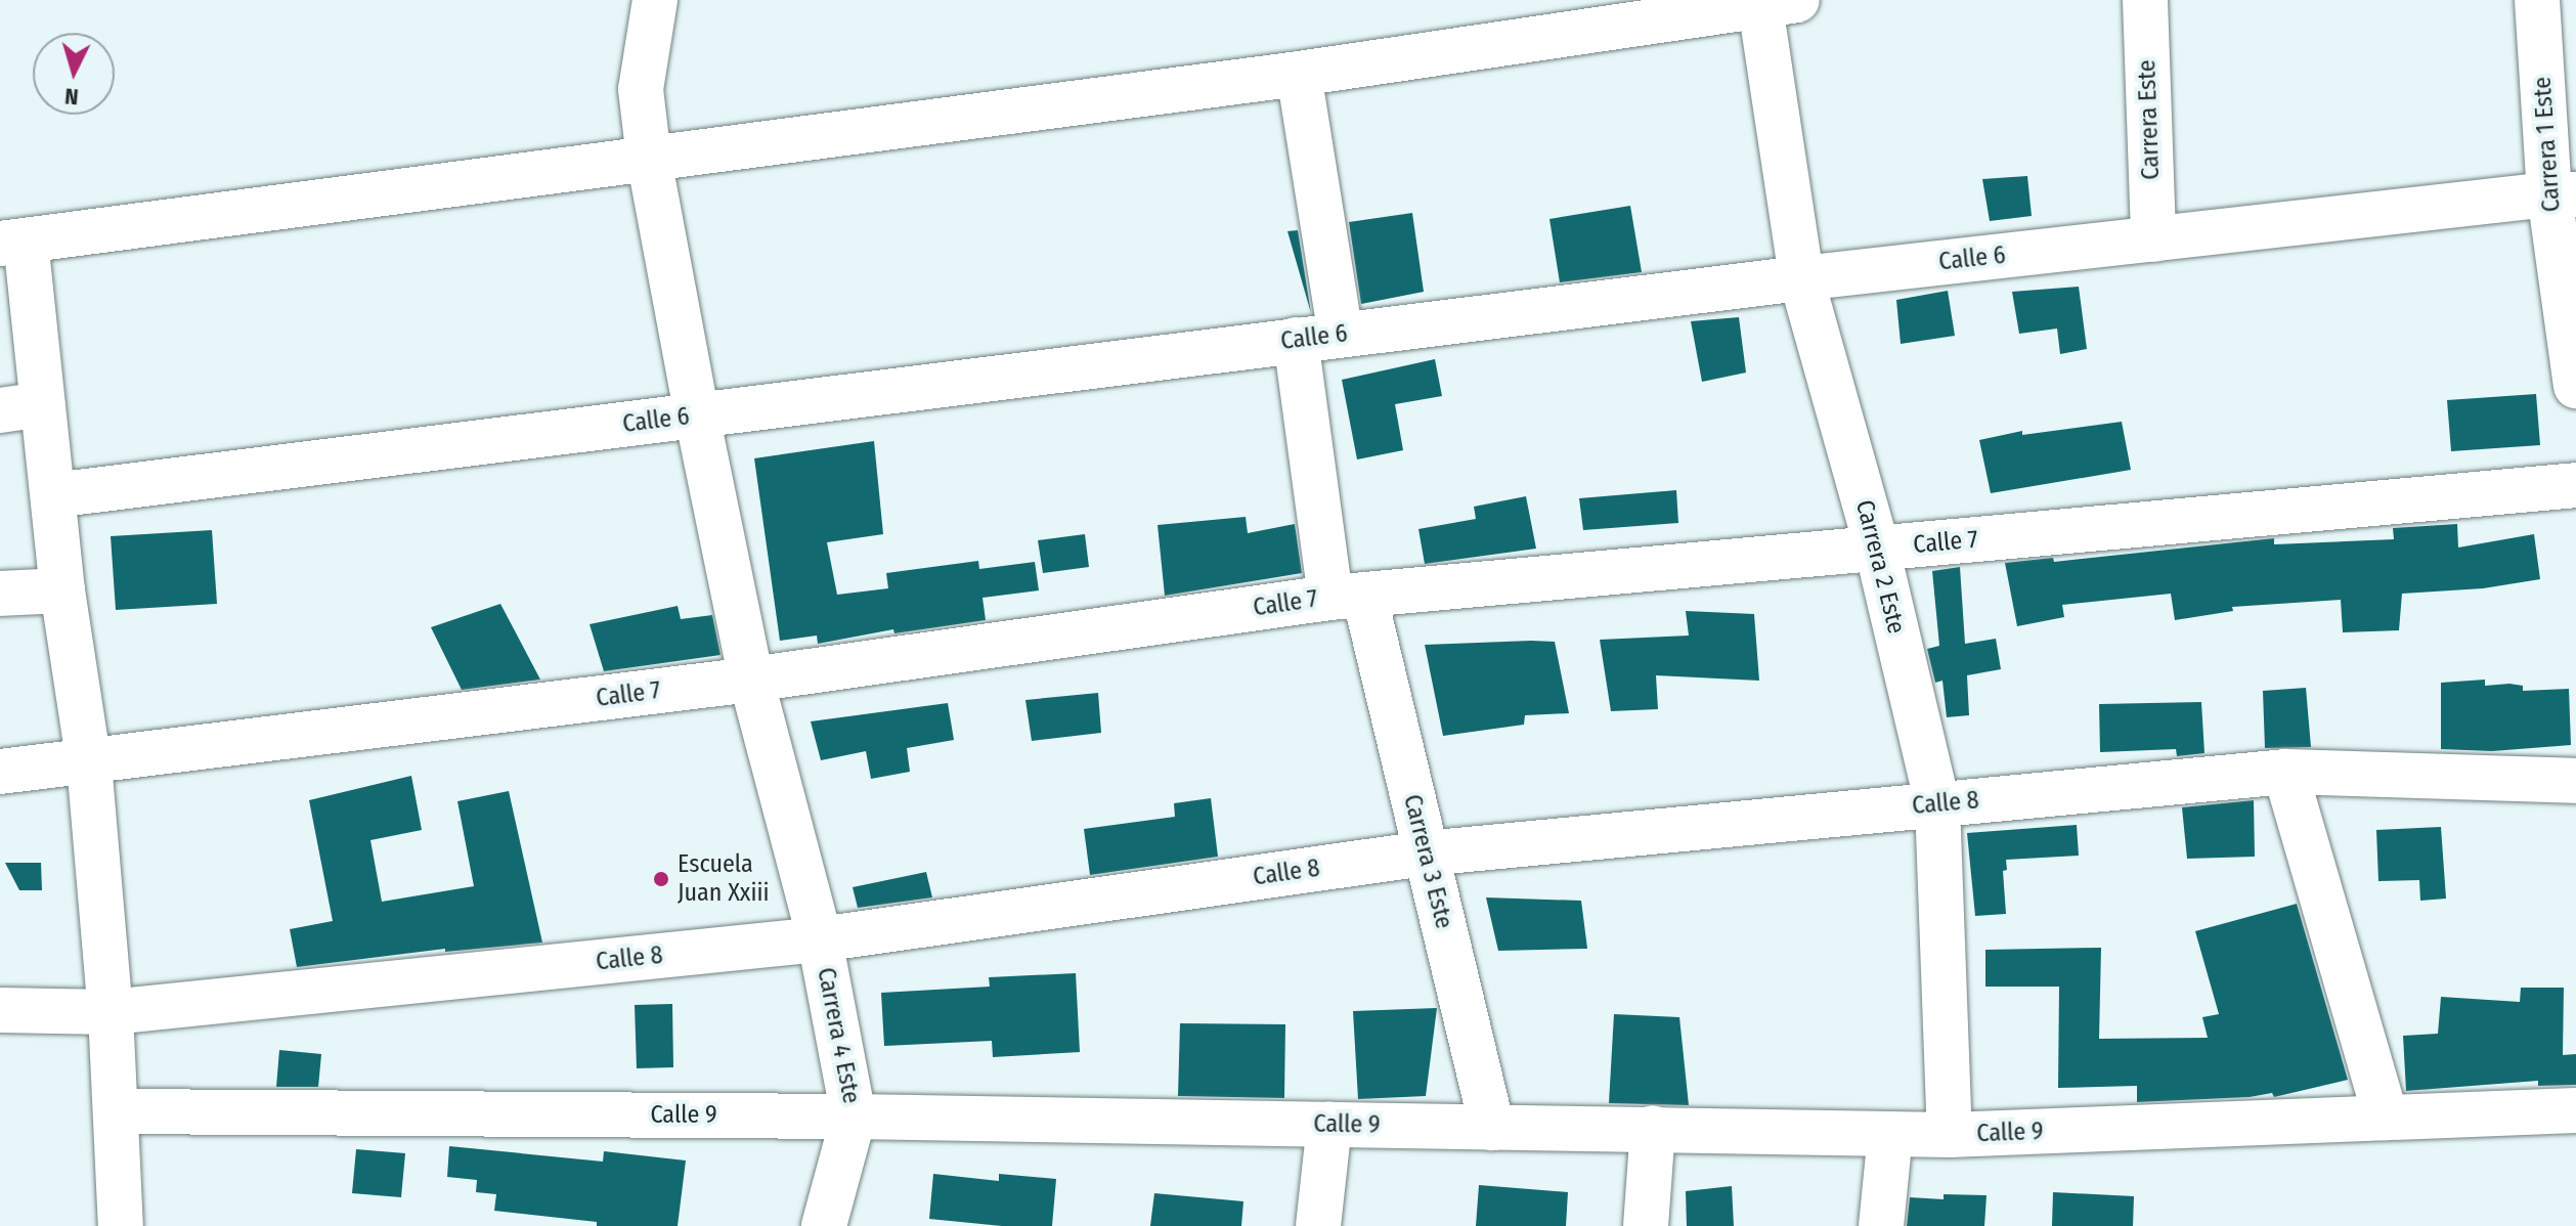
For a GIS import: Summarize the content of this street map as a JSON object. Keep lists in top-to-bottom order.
{
  "streets": {
    "street": [
      "Carrera Este",
      "Carrera 1 Este",
      "Calle 6",
      "Calle 7",
      "Carrera 2 Este",
      "Calle 8",
      "Carrera 3 Este",
      "Carrera 4 Este",
      "Calle 9"
    ]
  },
  "crossings": [
    ["Carrera Este", "Calle 6"],
    ["Carrera 1 Este", "Calle 6"],
    ["Calle 6", "Carrera 2 Este"],
    ["Calle 6", "Carrera 3 Este"],
    ["Calle 6", "Carrera 4 Este"],
    ["Calle 7", "Carrera 2 Este"],
    ["Calle 7", "Carrera 3 Este"],
    ["Calle 7", "Carrera 4 Este"],
    ["Carrera 2 Este", "Calle 8"],
    ["Carrera 2 Este", "Calle 9"],
    ["Calle 8", "Carrera 3 Este"],
    ["Calle 8", "Carrera 4 Este"],
    ["Carrera 3 Este", "Calle 9"],
    ["Carrera 4 Este", "Calle 9"]
  ],
  "places": ["Escuela Juan Xxiii"],
  "north": "bottom"
}
